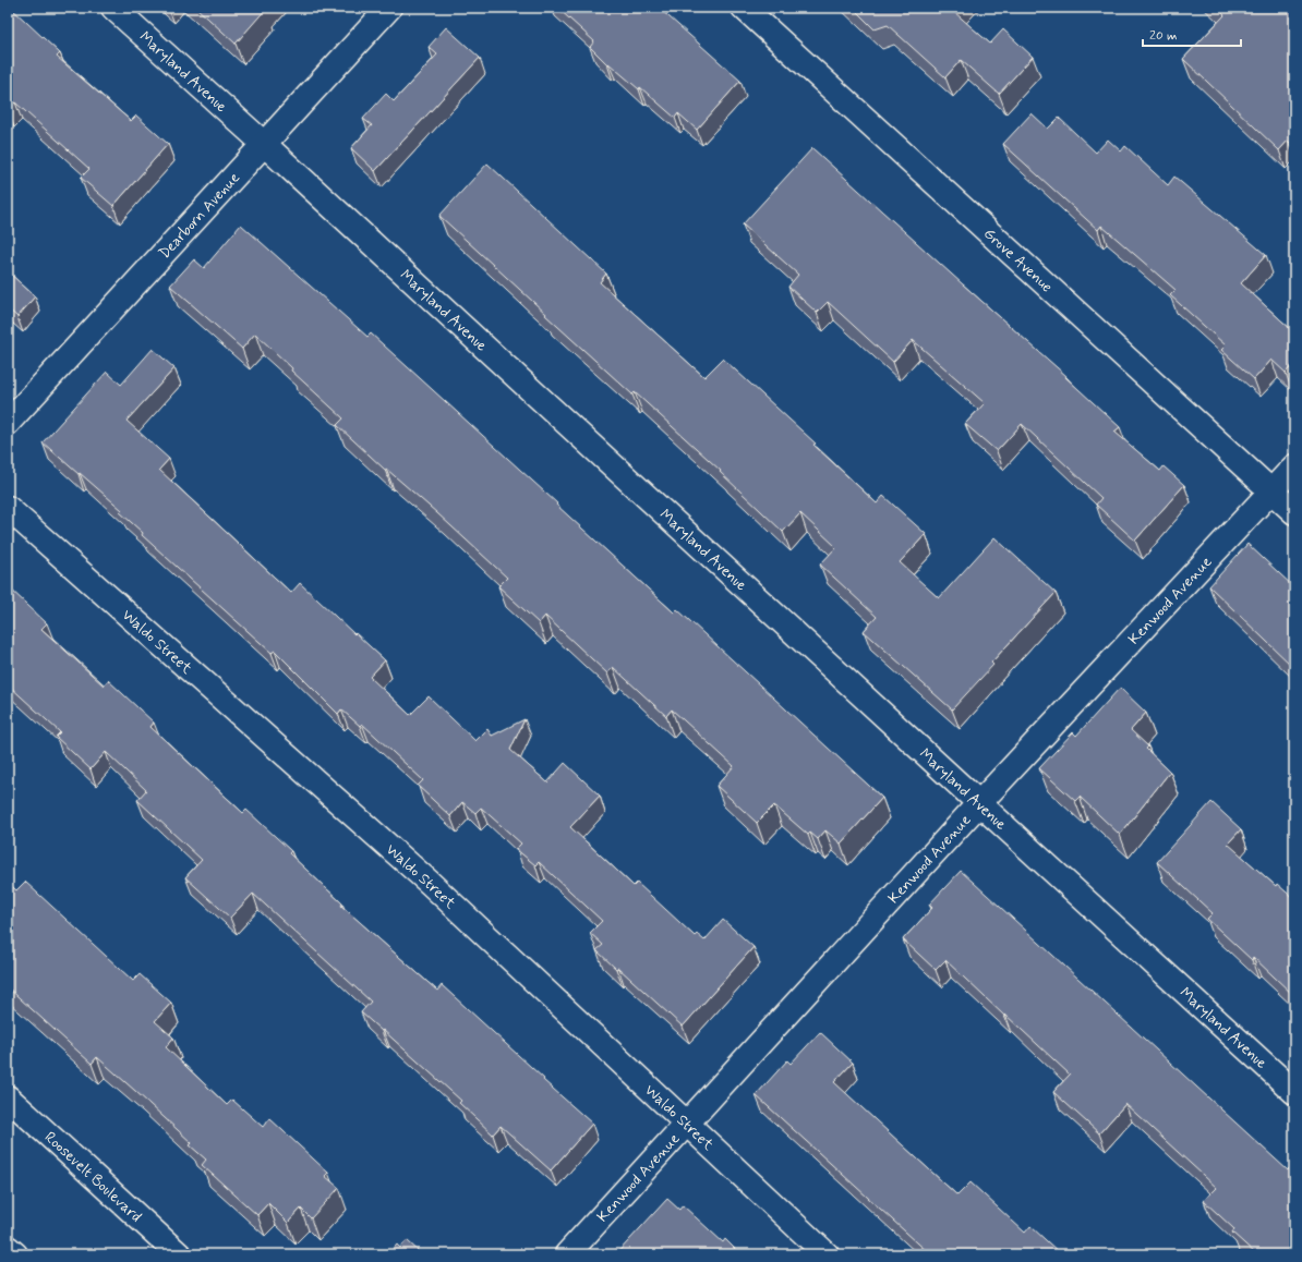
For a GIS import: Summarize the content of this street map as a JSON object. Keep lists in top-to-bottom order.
{
  "streets": {
    "street": [
      "Maryland Avenue",
      "Dearborn Avenue",
      "Grove Avenue",
      "Kenwood Avenue",
      "Waldo Street",
      "Roosevelt Boulevard"
    ]
  },
  "crossings": [
    ["Maryland Avenue", "Dearborn Avenue"],
    ["Maryland Avenue", "Kenwood Avenue"],
    ["Grove Avenue", "Kenwood Avenue"],
    ["Kenwood Avenue", "Waldo Street"]
  ],
  "scale_bar": "20 m"
}
